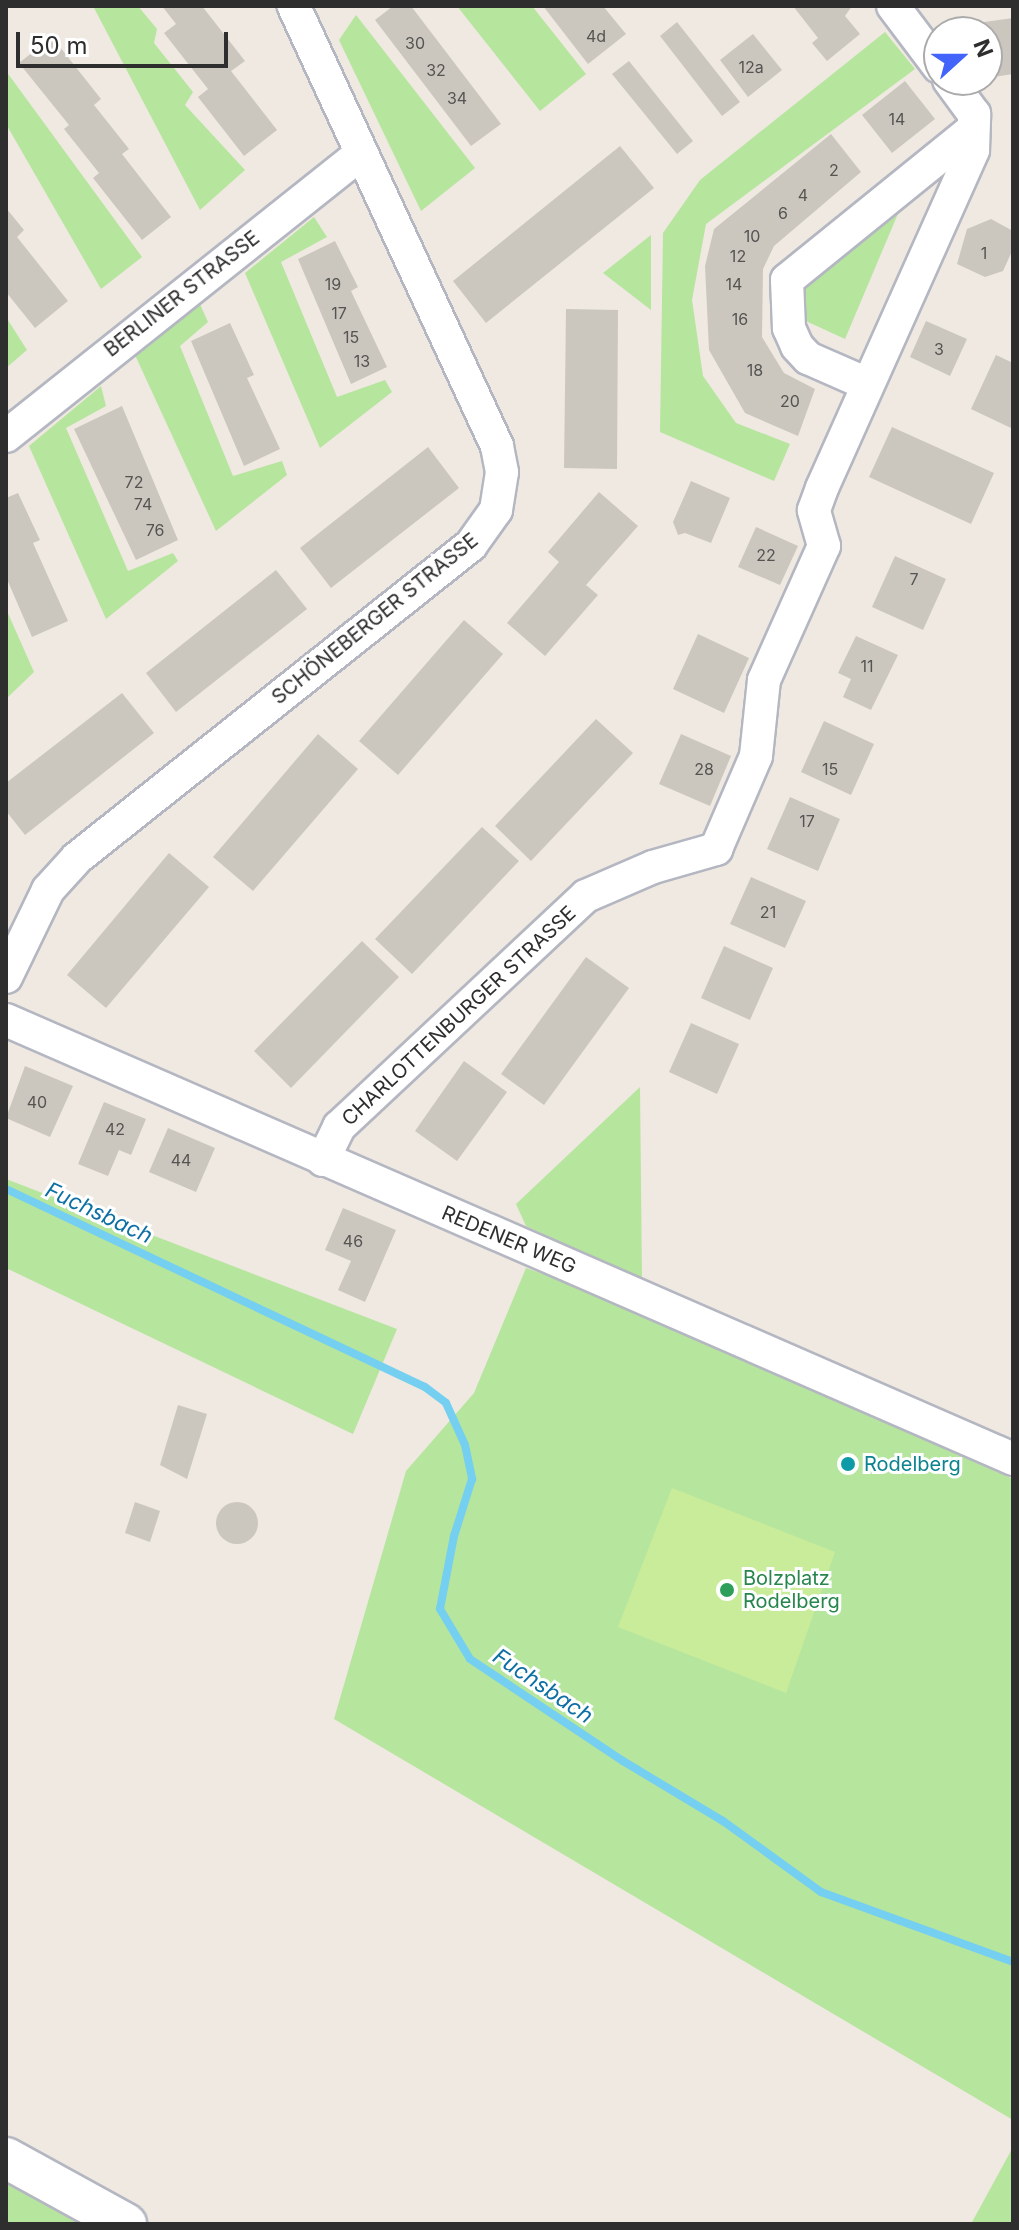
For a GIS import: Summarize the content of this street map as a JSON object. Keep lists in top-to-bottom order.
{
  "streets": {
    "street": [
      "BERLINER STRASSE",
      "SCHÖNEBERGER STRASSE",
      "CHARLOTTENBURGER STRASSE",
      "REDENER WEG"
    ]
  },
  "crossings": [
    ["BERLINER STRASSE", "SCHÖNEBERGER STRASSE"],
    ["CHARLOTTENBURGER STRASSE", "REDENER WEG"]
  ],
  "water": ["Fuchsbach"],
  "places": ["Rodelberg", "Bolzplatz Rodelberg"],
  "house_numbers": [
    "4d",
    "30",
    "12a",
    "32",
    "34",
    "14",
    "2",
    "4",
    "6",
    "10",
    "1",
    "12",
    "19",
    "14",
    "17",
    "16",
    "15",
    "3",
    "13",
    "18",
    "20",
    "72",
    "74",
    "76",
    "22",
    "7",
    "11",
    "28",
    "15",
    "17",
    "21",
    "40",
    "42",
    "44",
    "46"
  ],
  "scale_bar": "50 m",
  "north": "right"
}
